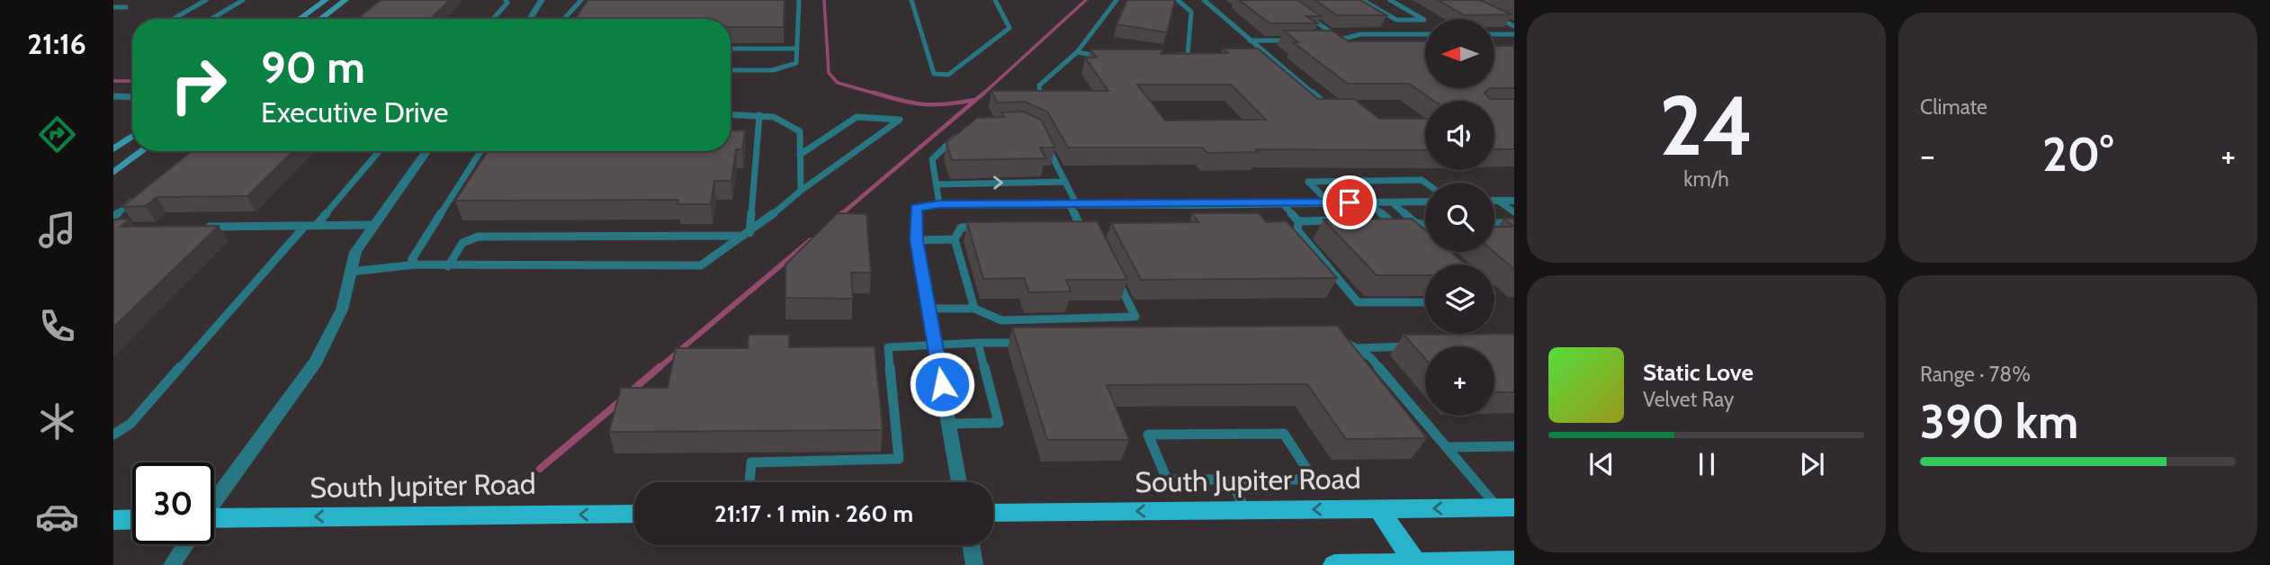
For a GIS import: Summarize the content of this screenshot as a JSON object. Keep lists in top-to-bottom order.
{
  "streets": {
    "main road": ["South Jupiter Road"]
  },
  "one_way": ["South Jupiter Road"],
  "north": "left",
  "page": {
    "tabs": "21:16",
    "tile": [
      ["24", "km/h"],
      "Climate",
      ["Range · 78%", "390 km"]
    ],
    "map_buttons": "+",
    "turn": ["90 m", "Executive Drive"],
    "heat": ["−", "20°", "+"],
    "song": ["Static Love", "Velvet Ray"],
    "limit": "30",
    "trip": "21:17 · 1 min · 260 m"
  }
}
